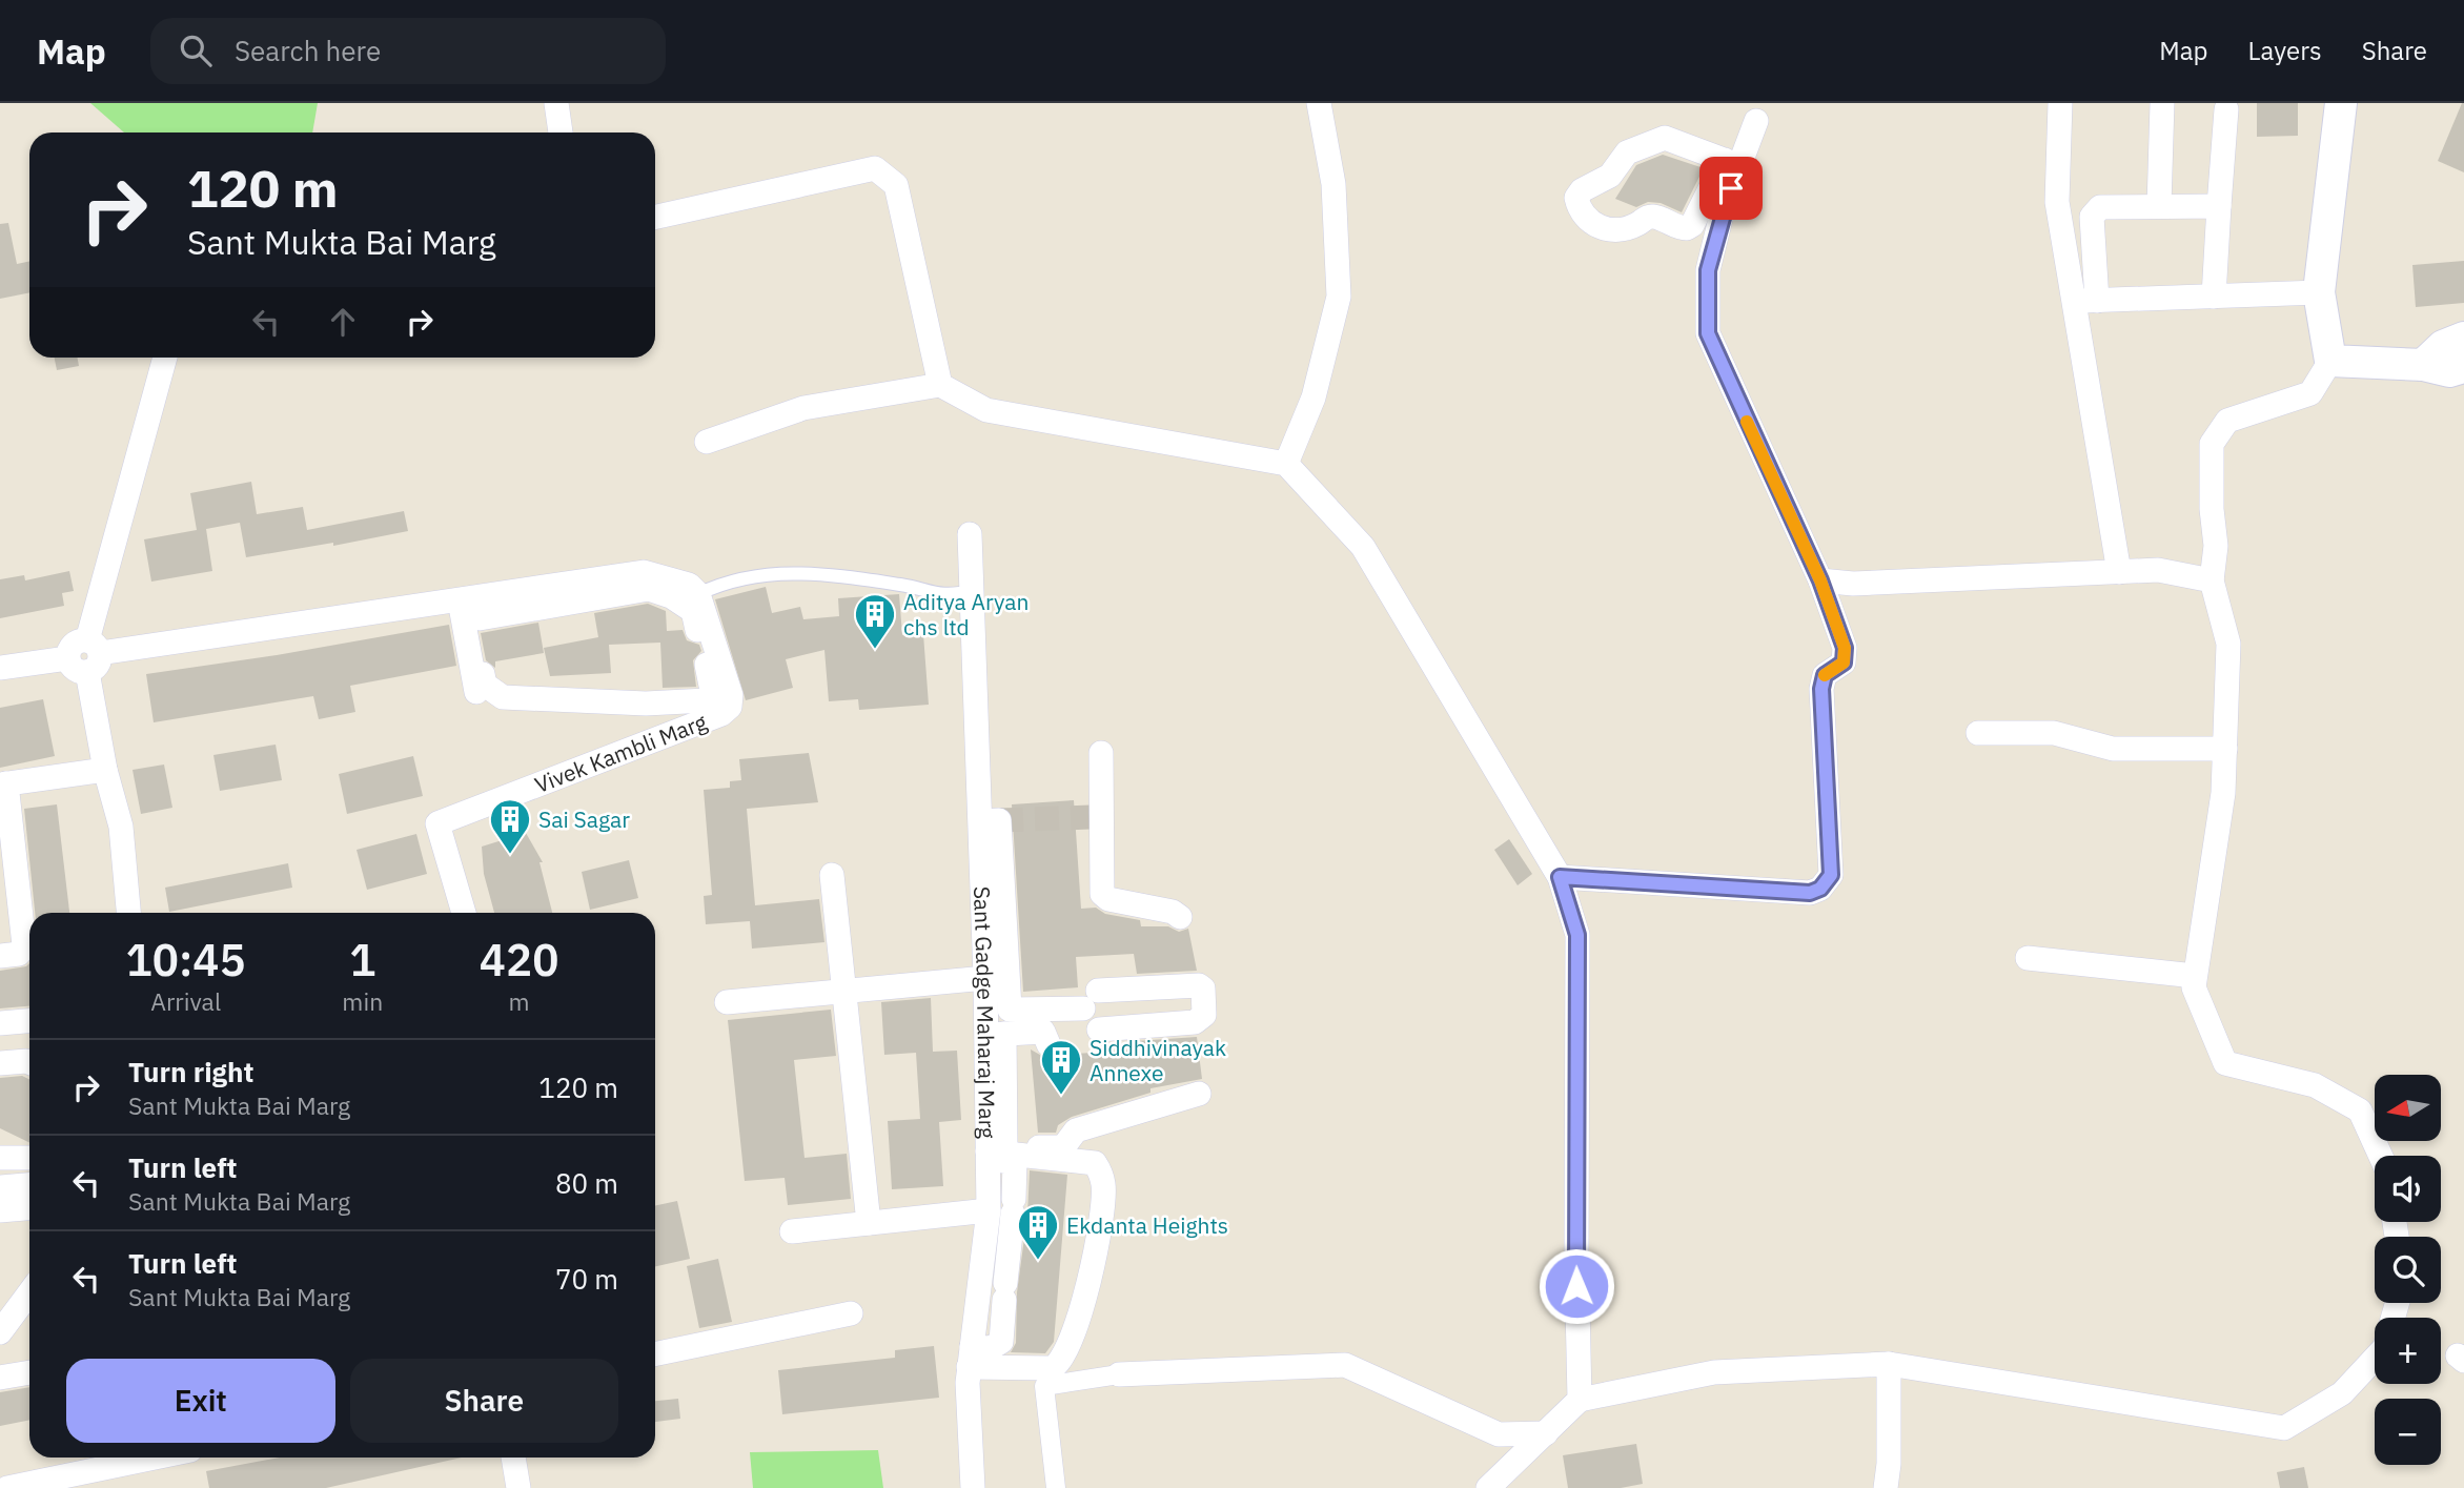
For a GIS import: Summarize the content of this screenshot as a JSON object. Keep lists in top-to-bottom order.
{
  "streets": {
    "street": ["Vivek Kambli Marg", "Sant Gadge Maharaj Marg"]
  },
  "places": {
    "building": [
      "Aditya Aryan chs ltd",
      "Sai Sagar",
      "Siddhivinayak Annexe",
      "Ekdanta Heights"
    ]
  },
  "north": "left",
  "page": {
    "header": "Map",
    "search": "Search here",
    "nav": ["Map", "Layers", "Share"],
    "turn": ["120 m", "Sant Mukta Bai Marg"],
    "eta": [
      "10:45",
      "Arrival",
      "1",
      "min",
      "420",
      "m"
    ],
    "list": [
      {
        "name": "Turn right",
        "note": "Sant Mukta Bai Marg",
        "value": "120 m"
      },
      {
        "name": "Turn left",
        "note": "Sant Mukta Bai Marg",
        "value": "80 m"
      },
      {
        "name": "Turn left",
        "note": "Sant Mukta Bai Marg",
        "value": "70 m"
      }
    ],
    "map_buttons": ["+", "−"],
    "buttons": ["Exit", "Share"]
  }
}
